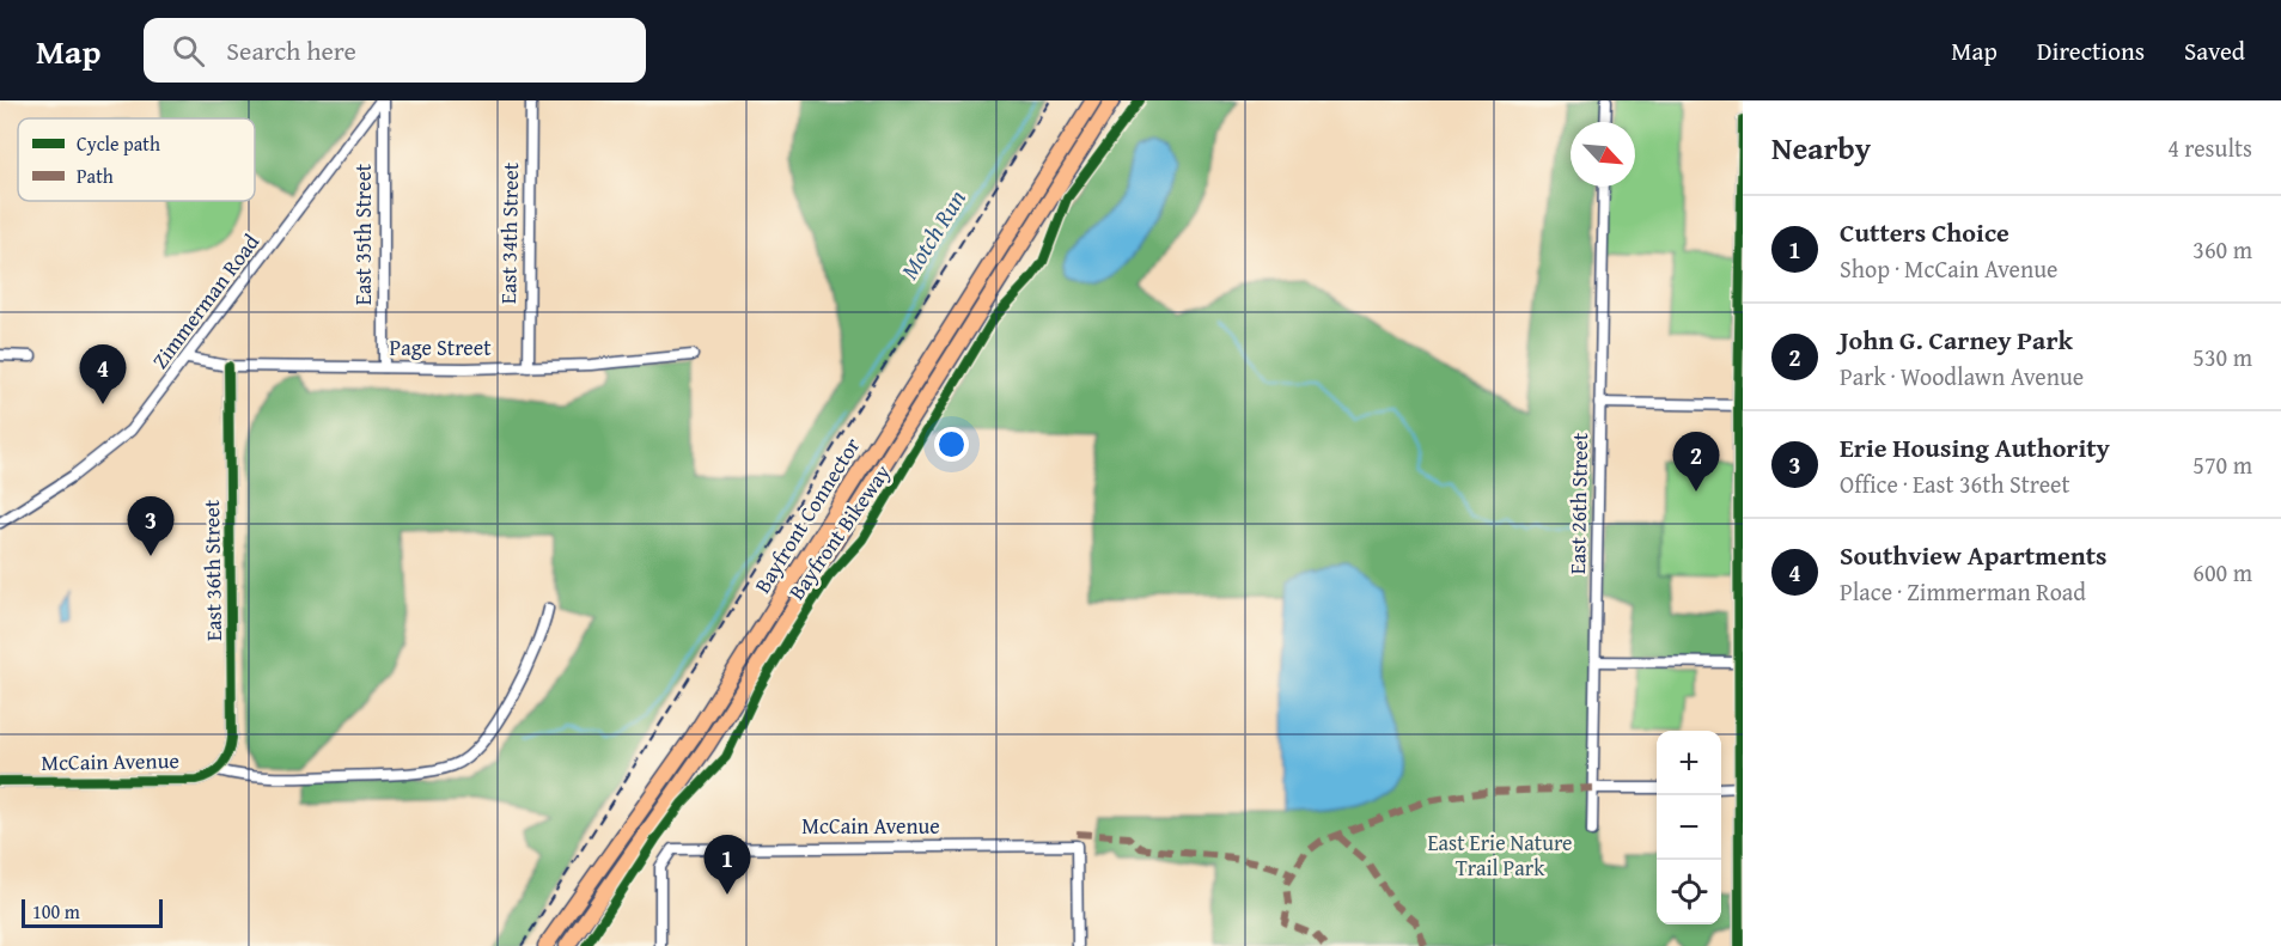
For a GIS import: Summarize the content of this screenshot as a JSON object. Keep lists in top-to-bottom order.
{
  "streets": {
    "highway": ["Bayfront Connector"],
    "street": [
      "East 34th Street",
      "East 35th Street",
      "Zimmerman Road",
      "Page Street",
      "East 26th Street",
      "East 36th Street",
      "McCain Avenue"
    ],
    "cycle path": ["Bayfront Bikeway"]
  },
  "crossings": [
    ["East 34th Street", "Page Street"],
    ["East 35th Street", "Zimmerman Road"],
    ["East 35th Street", "Page Street"],
    ["Zimmerman Road", "Page Street"],
    ["Page Street", "East 36th Street"],
    ["East 36th Street", "McCain Avenue"]
  ],
  "water": ["Motch Run"],
  "parks": ["East Erie Nature Trail Park"],
  "legend": ["Cycle path", "Path"],
  "scale_bar": "100 m",
  "north": "bottom right",
  "page": {
    "header": "Map",
    "search": "Search here",
    "nav": ["Map", "Directions", "Saved"],
    "heading": ["Nearby", "4 results"],
    "list": [
      {
        "mark": "1",
        "name": "Cutters Choice",
        "note": "Shop · McCain Avenue",
        "value": "360 m"
      },
      {
        "mark": "2",
        "name": "John G. Carney Park",
        "note": "Park · Woodlawn Avenue",
        "value": "530 m"
      },
      {
        "mark": "3",
        "name": "Erie Housing Authority",
        "note": "Office · East 36th Street",
        "value": "570 m"
      },
      {
        "mark": "4",
        "name": "Southview Apartments",
        "note": "Place · Zimmerman Road",
        "value": "600 m"
      }
    ],
    "pins": [
      "4",
      "2",
      "3",
      "1"
    ],
    "map_buttons": ["+", "−"],
    "scale": "100 m"
  }
}
